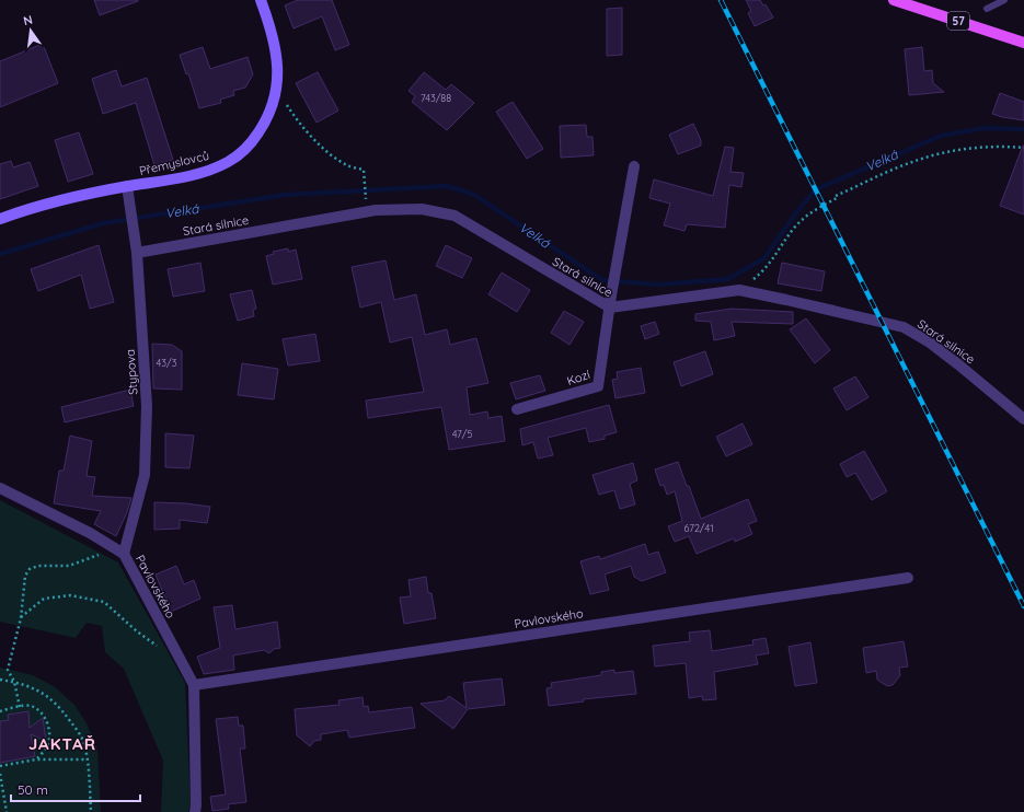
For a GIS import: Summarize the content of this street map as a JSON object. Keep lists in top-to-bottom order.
{
  "streets": {
    "main road": ["57"],
    "street": [
      "Přemyslovců",
      "Stará silnice",
      "Stypova",
      "Kozí",
      "Pavlovského"
    ]
  },
  "crossings": [
    ["Přemyslovců", "Stypova"],
    ["Stará silnice", "Stypova"],
    ["Stará silnice", "Kozí"],
    ["Stypova", "Pavlovského"]
  ],
  "districts": ["JAKTAŘ"],
  "water": ["Velká"],
  "house_numbers": [
    "743/88",
    "43/3",
    "47/5",
    "672/41"
  ],
  "scale_bar": "50 m",
  "north": "top"
}
